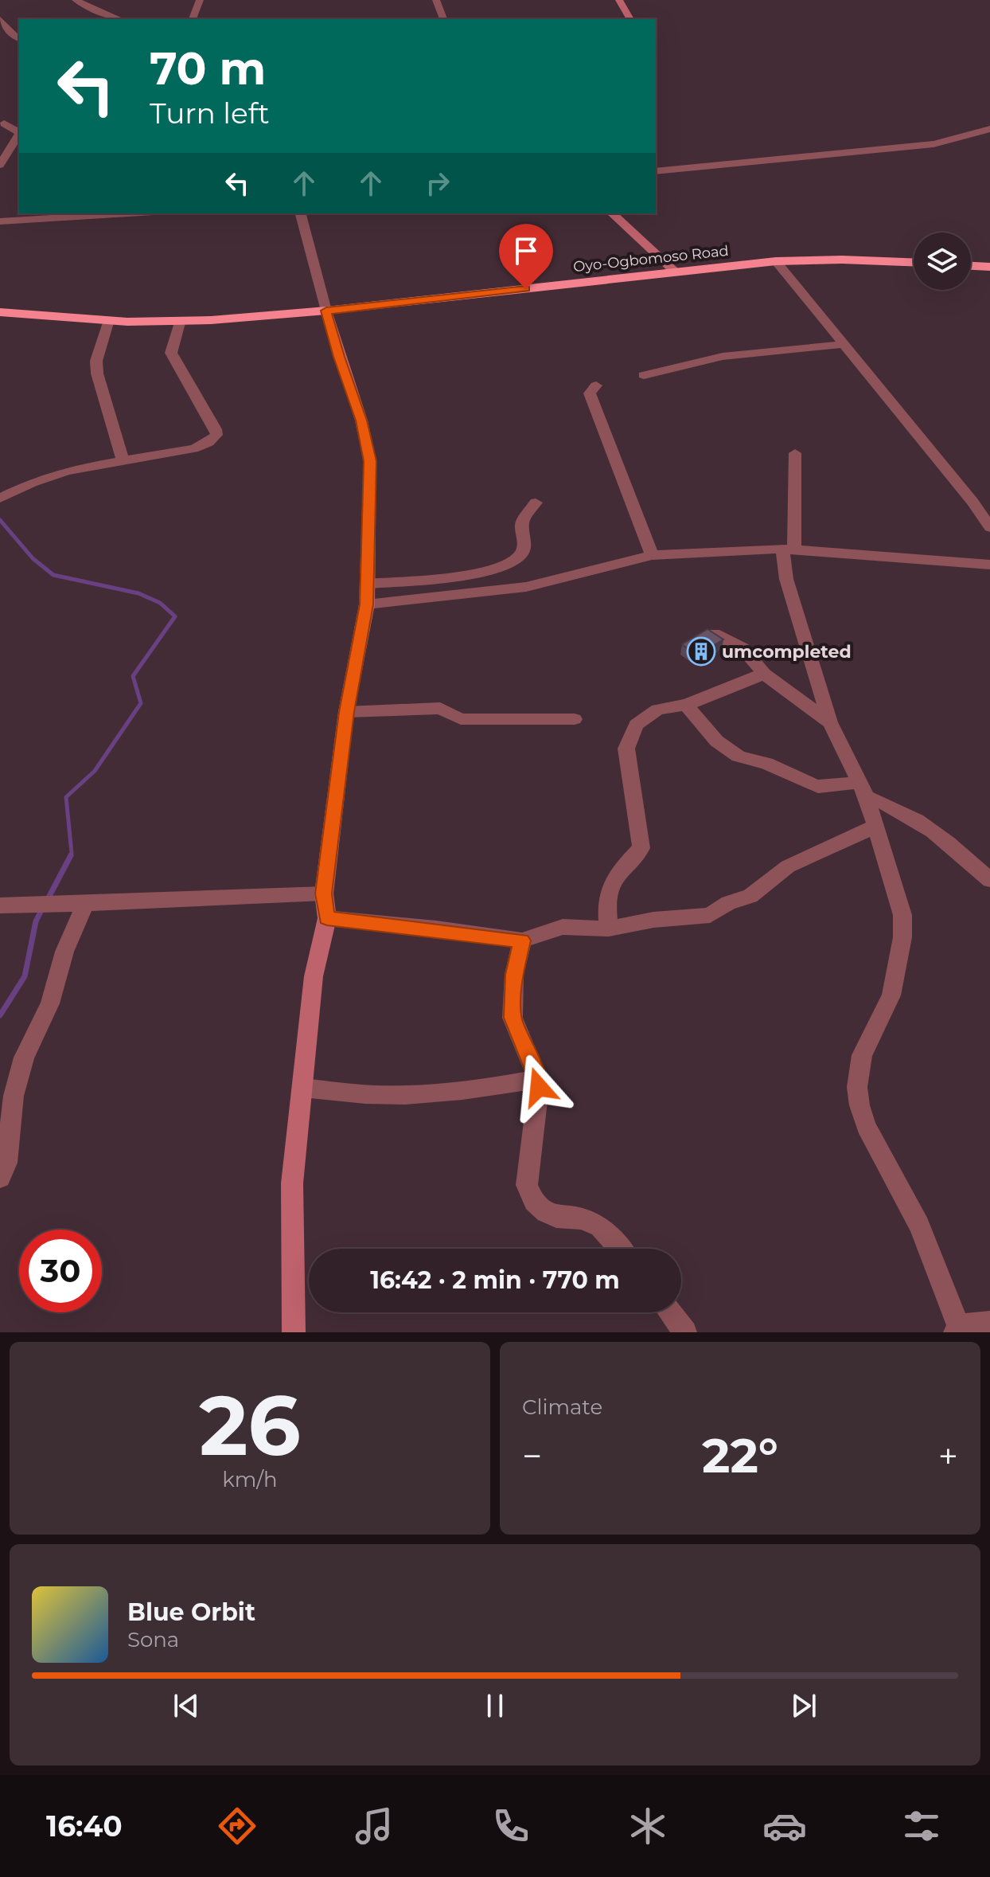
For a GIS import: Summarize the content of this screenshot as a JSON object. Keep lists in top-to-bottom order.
{
  "streets": {
    "highway": ["Oyo-Ogbomoso Road"]
  },
  "places": {
    "building": ["umcompleted"]
  },
  "page": {
    "turn": ["70 m", "Turn left"],
    "limit": "30",
    "trip": "16:42 · 2 min · 770 m",
    "tile": [
      ["26", "km/h"],
      "Climate"
    ],
    "heat": ["−", "22°", "+"],
    "song": ["Blue Orbit", "Sona"],
    "tabs": "16:40"
  }
}
